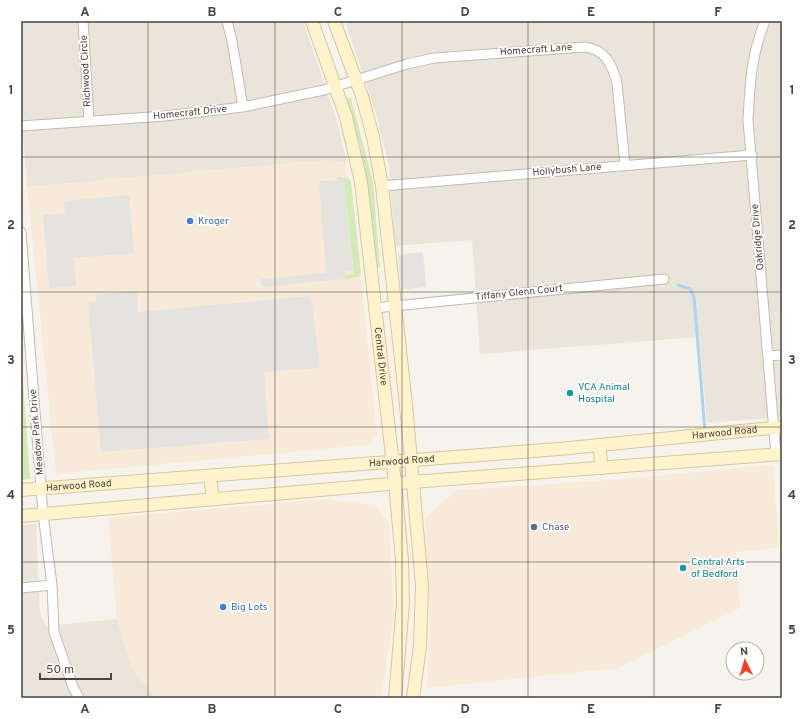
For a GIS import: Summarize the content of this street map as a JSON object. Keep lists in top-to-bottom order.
{
  "streets": {
    "main road": ["Central Drive", "Harwood Road"],
    "street": [
      "Homecraft Lane",
      "Richwood Circle",
      "Homecraft Drive",
      "Hollybush Lane",
      "Oakridge Drive",
      "Tiffany Glenn Court",
      "Meadow Park Drive"
    ]
  },
  "crossings": [
    ["Homecraft Lane", "Homecraft Drive"],
    ["Homecraft Lane", "Hollybush Lane"],
    ["Homecraft Lane", "Central Drive"],
    ["Richwood Circle", "Homecraft Drive"],
    ["Homecraft Drive", "Central Drive"],
    ["Hollybush Lane", "Oakridge Drive"],
    ["Hollybush Lane", "Central Drive"],
    ["Oakridge Drive", "Harwood Road"],
    ["Tiffany Glenn Court", "Central Drive"],
    ["Central Drive", "Harwood Road"],
    ["Meadow Park Drive", "Harwood Road"]
  ],
  "places": [
    "Kroger",
    "VCA Animal Hospital",
    "Chase",
    "Central Arts of Bedford",
    "Big Lots"
  ],
  "scale_bar": "50 m",
  "north": "top",
  "grid": {
    "columns": [
      "A",
      "B",
      "C",
      "D",
      "E",
      "F"
    ],
    "rows": [
      "1",
      "2",
      "3",
      "4",
      "5"
    ]
  }
}
